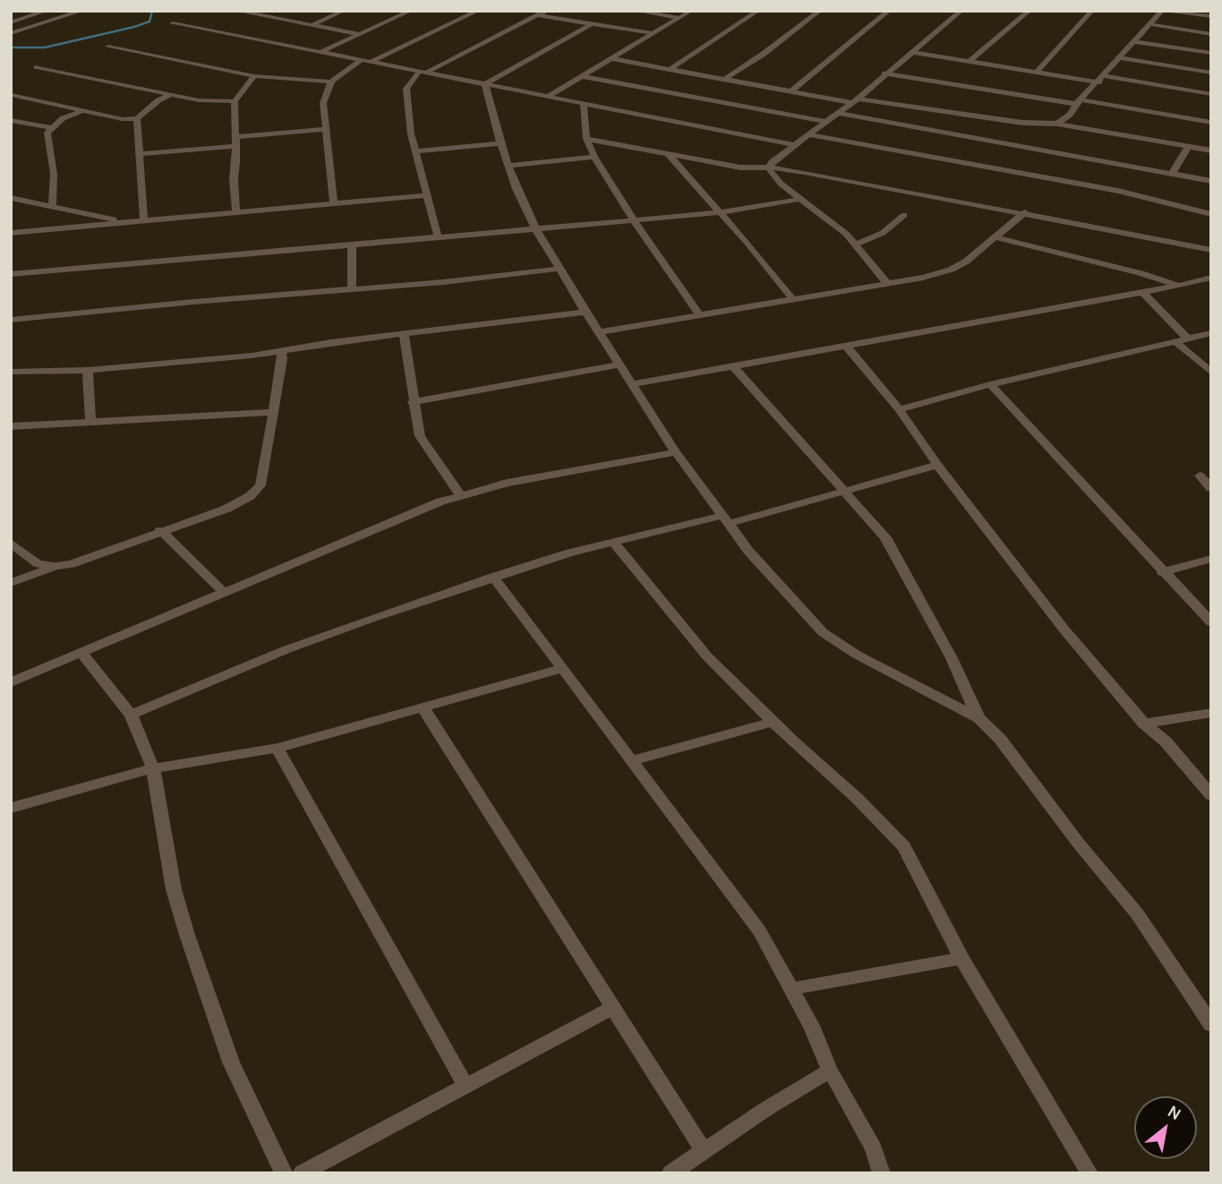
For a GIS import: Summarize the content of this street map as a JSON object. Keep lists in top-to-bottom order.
{
  "north": "top right"
}
